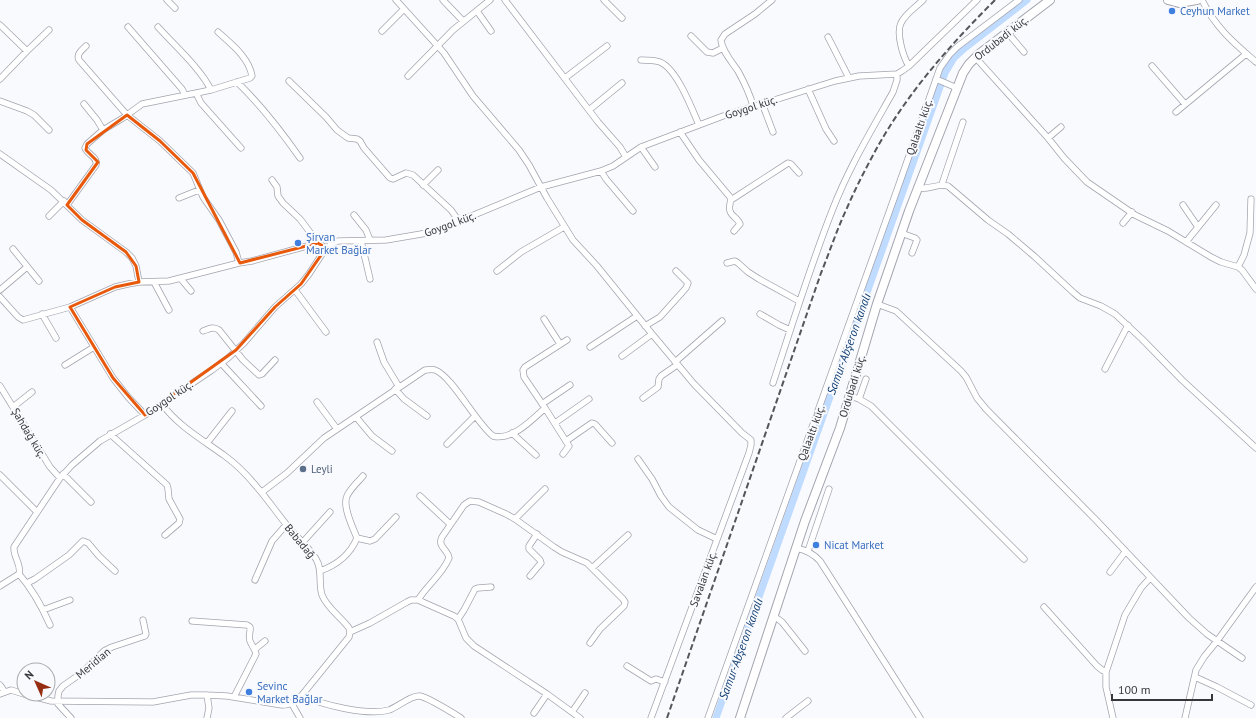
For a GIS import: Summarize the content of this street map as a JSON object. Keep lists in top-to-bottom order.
{
  "streets": {
    "street": [
      "Ordubadi küç.",
      "Goygol küç.",
      "Qalaaltı küç.",
      "Şahdağ küç.",
      "Babadağ",
      "Savalan küç.",
      "Meridian"
    ]
  },
  "crossings": [
    ["Goygol küç.", "Şahdağ küç."],
    ["Goygol küç.", "Babadağ"]
  ],
  "water": ["Samur-Abşeron kanalı"],
  "places": [
    "Ceyhun Market",
    "Şirvan Market Bağlar",
    "Leyli",
    "Nicat Market",
    "Sevinc Market Bağlar"
  ],
  "scale_bar": "100 m",
  "north": "top left"
}
